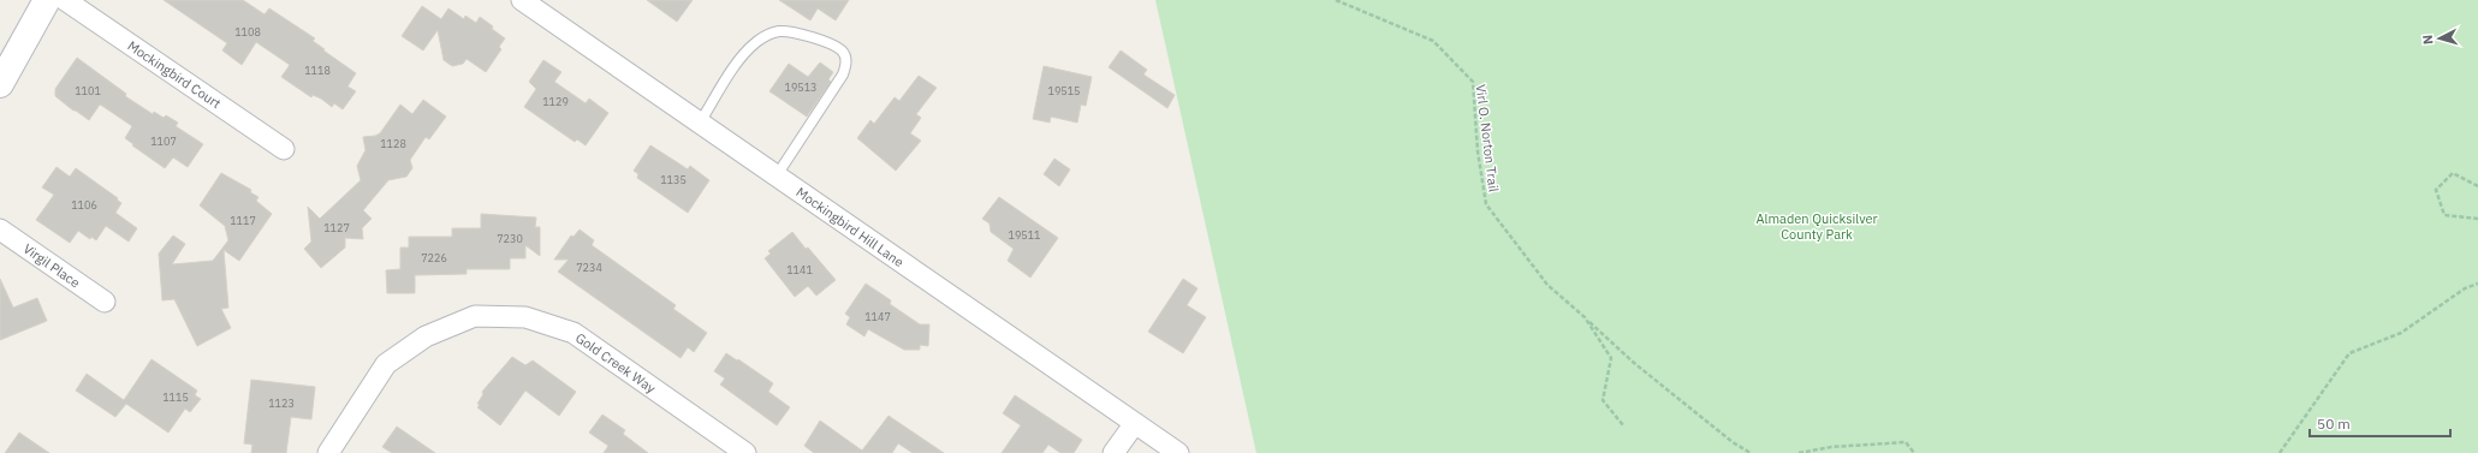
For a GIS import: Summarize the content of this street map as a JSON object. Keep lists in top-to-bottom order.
{
  "streets": {
    "street": [
      "Mockingbird Court",
      "Mockingbird Hill Lane",
      "Virgil Place",
      "Gold Creek Way"
    ],
    "path": ["Virl O. Norton Trail"]
  },
  "parks": ["Almaden Quicksilver County Park"],
  "house_numbers": [
    "1108",
    "1118",
    "19513",
    "1101",
    "19515",
    "1129",
    "1107",
    "1128",
    "1135",
    "1106",
    "1117",
    "1127",
    "19511",
    "7230",
    "7226",
    "7234",
    "1141",
    "1147",
    "1115",
    "1123"
  ],
  "scale_bar": "50 m",
  "north": "left"
}
